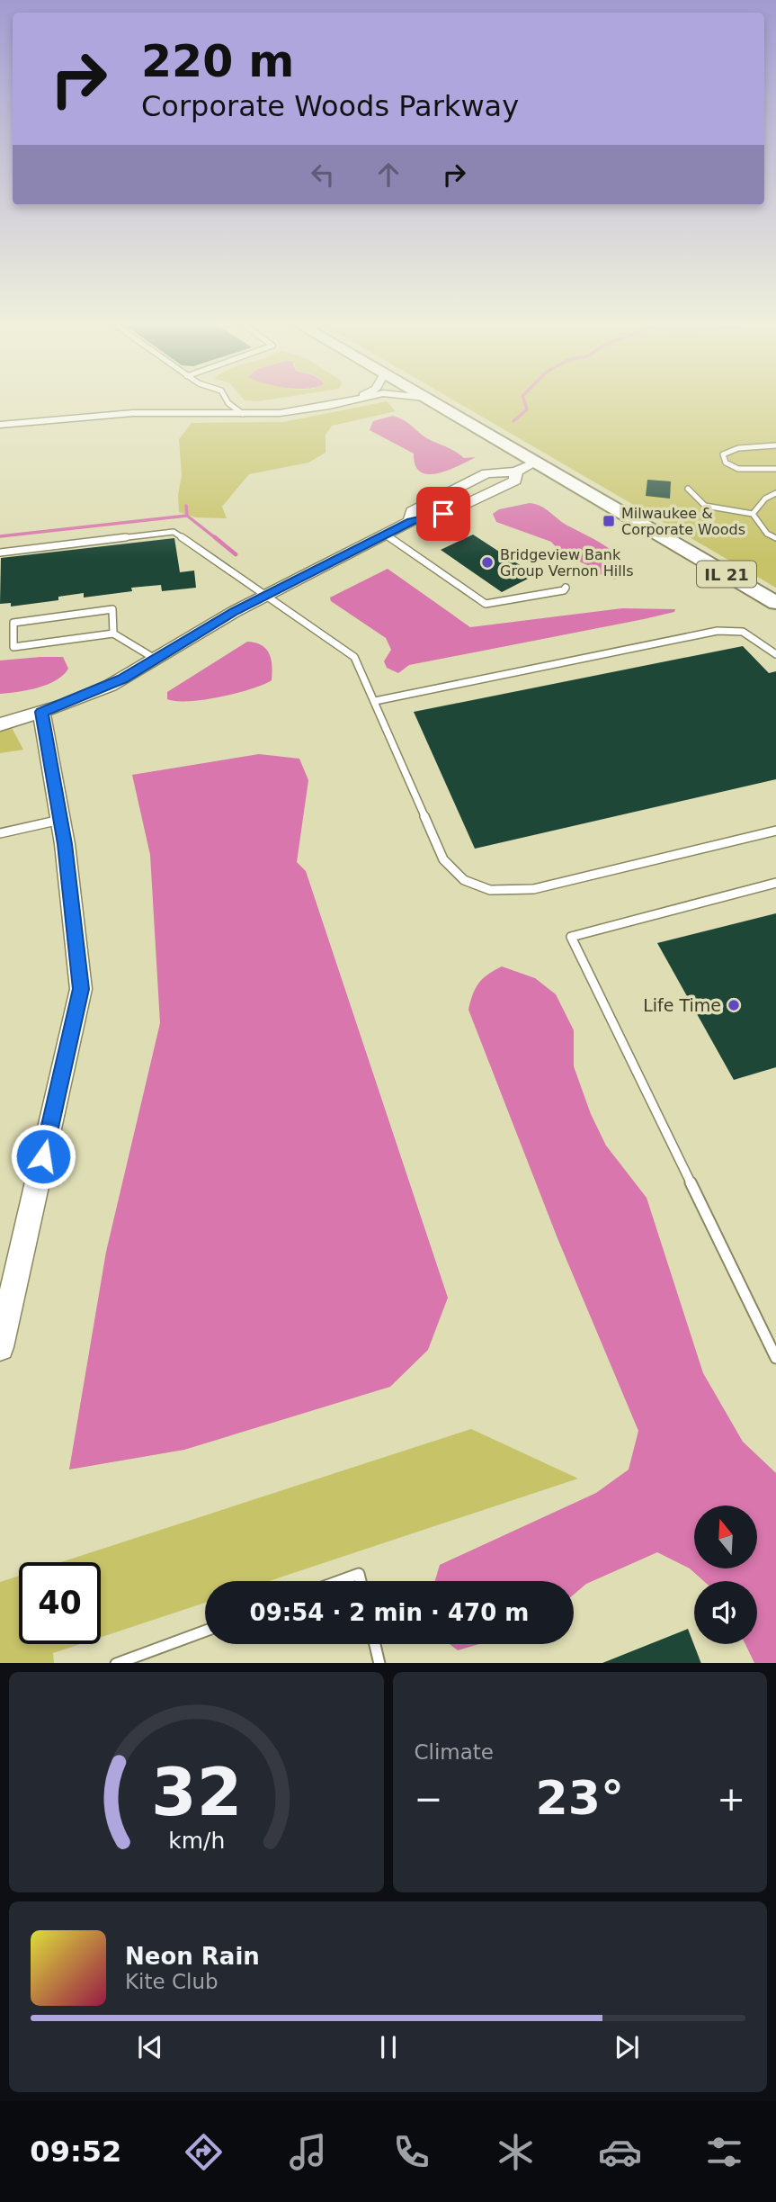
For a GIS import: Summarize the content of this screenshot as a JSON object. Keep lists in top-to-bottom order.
{
  "streets": {
    "main road": ["IL 21"]
  },
  "places": {
    "transit": ["Milwaukee & Corporate Woods"],
    "other": ["Bridgeview Bank Group Vernon Hills", "Life Time"]
  },
  "north": "top",
  "page": {
    "turn": ["220 m", "Corporate Woods Parkway"],
    "limit": "40",
    "trip": "09:54 · 2 min · 470 m",
    "tile": "Climate",
    "heat": ["−", "23°", "+"],
    "song": ["Neon Rain", "Kite Club"],
    "tabs": "09:52",
    "gauge": ["32", "km/h"]
  }
}
